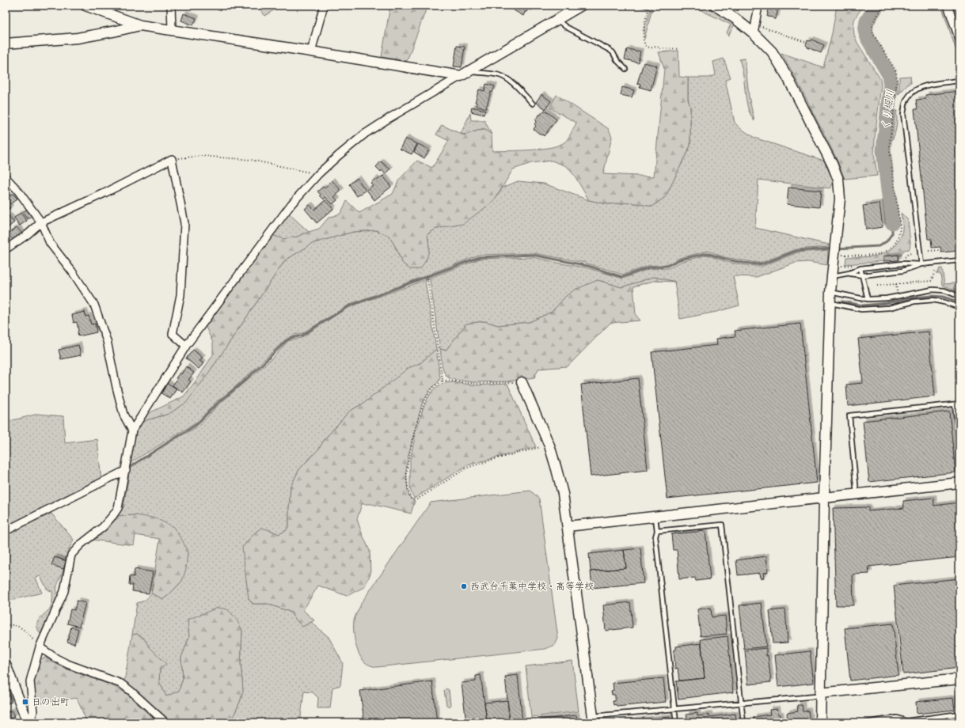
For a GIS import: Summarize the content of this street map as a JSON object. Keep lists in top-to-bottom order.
{
  "water": ["くり堀川"],
  "places": {
    "other": ["西武台千葉中学校・高等学校"],
    "transit": ["日の出町"]
  }
}
